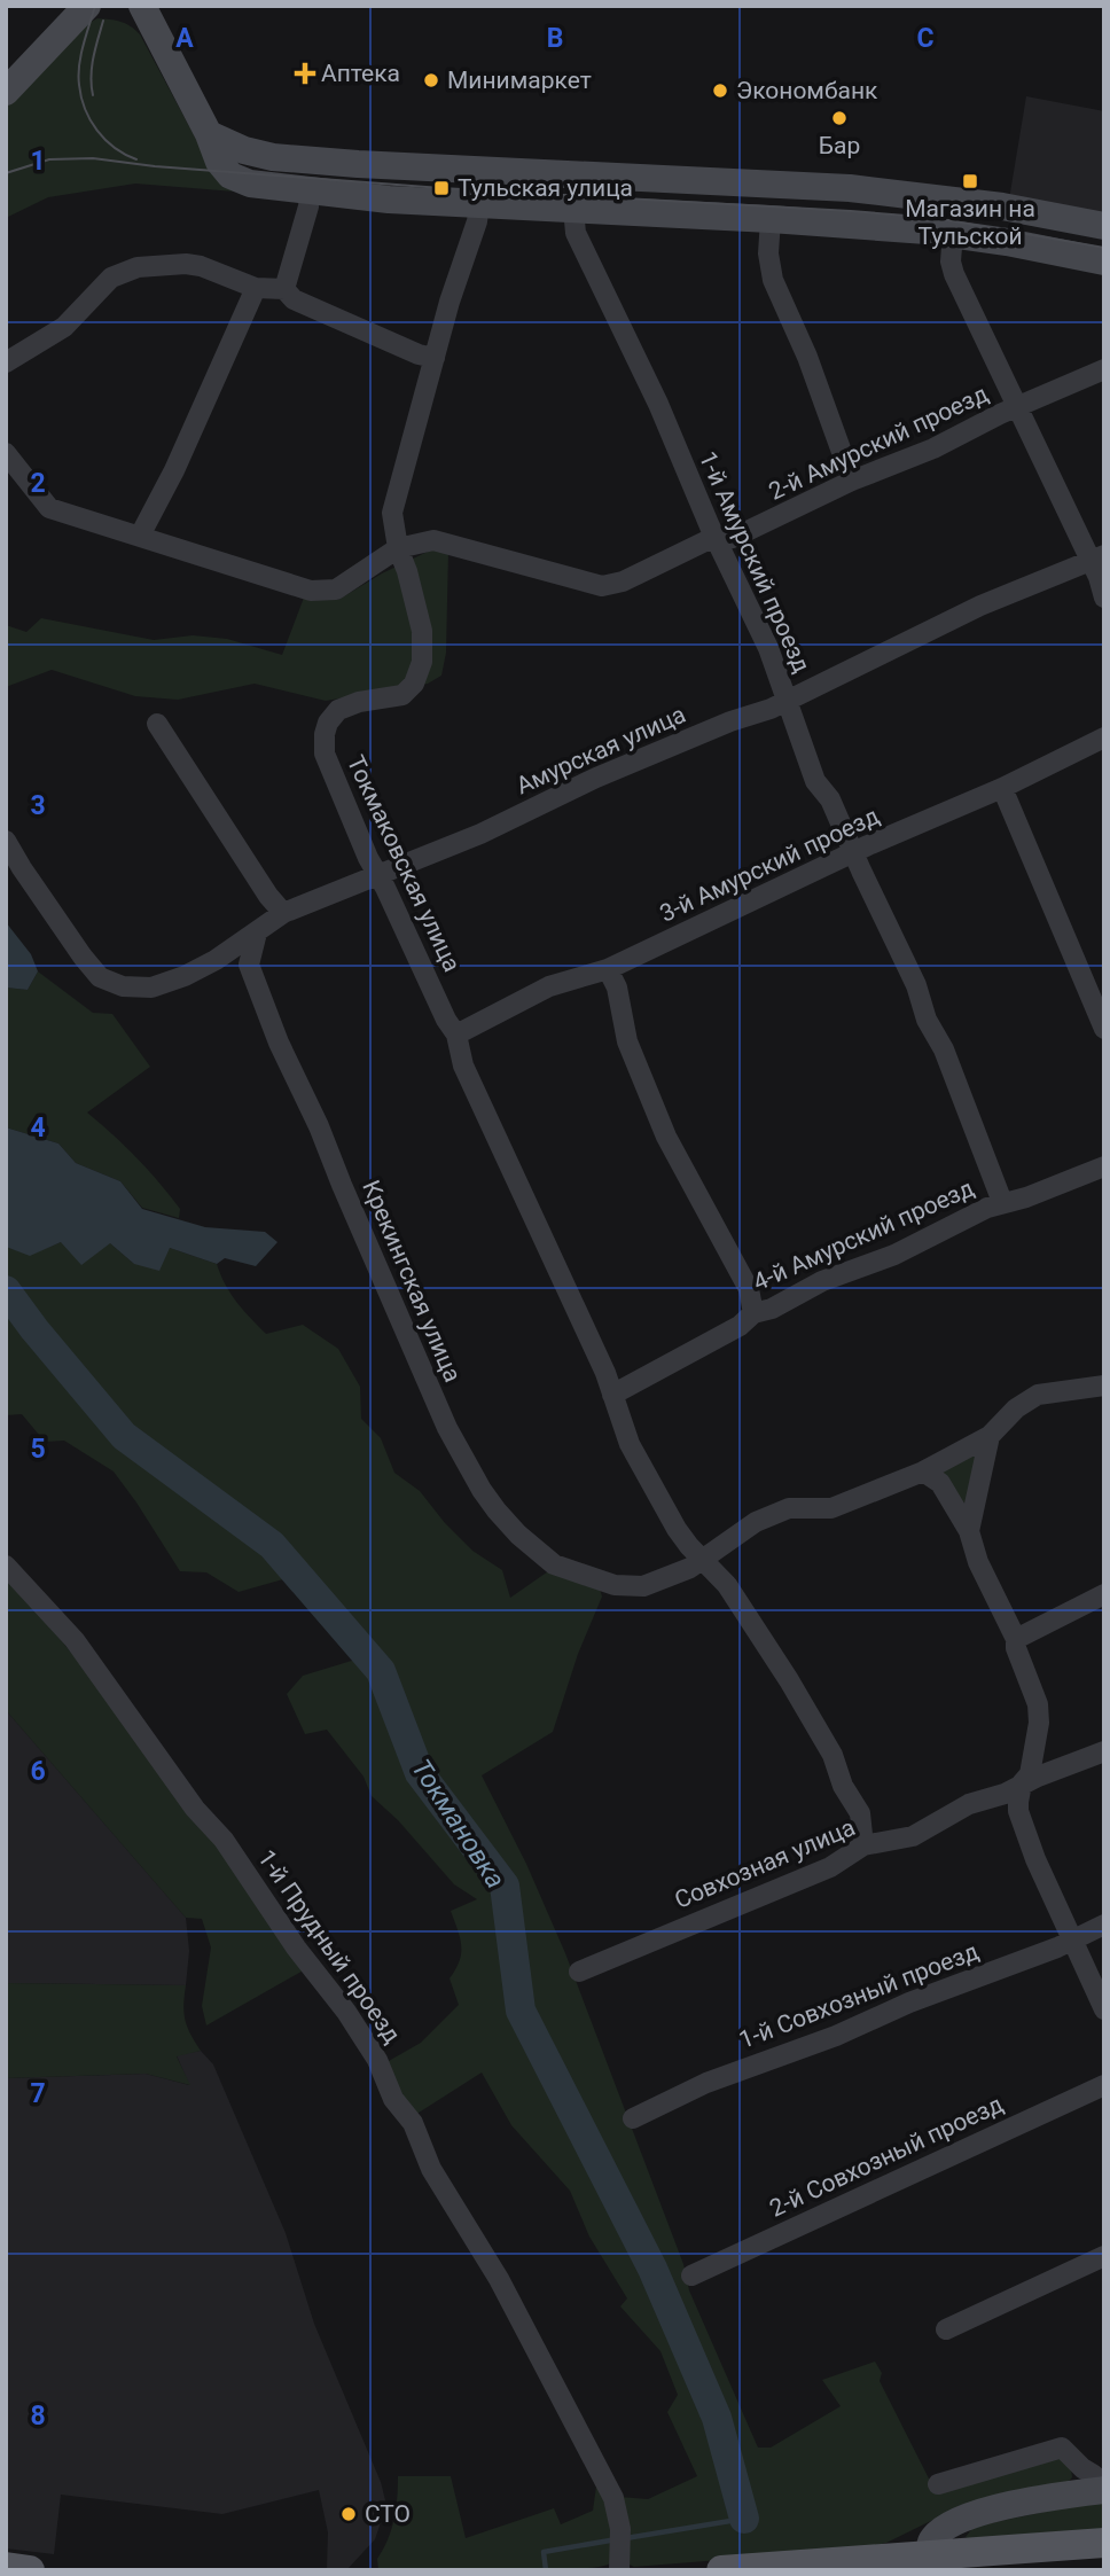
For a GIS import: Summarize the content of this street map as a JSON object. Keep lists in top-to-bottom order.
{
  "streets": {
    "street": [
      "2-й Амурский проезд",
      "1-й Амурский проезд",
      "Амурская улица",
      "Токмаковская улица",
      "3-й Амурский проезд",
      "4-й Амурский проезд",
      "Крекингская улица",
      "Совхозная улица",
      "1-й Прудный проезд",
      "1-й Совхозный проезд",
      "2-й Совхозный проезд"
    ]
  },
  "crossings": [
    ["2-й Амурский проезд", "1-й Амурский проезд"],
    ["2-й Амурский проезд", "Токмаковская улица"],
    ["1-й Амурский проезд", "Амурская улица"],
    ["1-й Амурский проезд", "3-й Амурский проезд"],
    ["1-й Амурский проезд", "4-й Амурский проезд"],
    ["Амурская улица", "Токмаковская улица"],
    ["Амурская улица", "Крекингская улица"],
    ["Токмаковская улица", "3-й Амурский проезд"],
    ["Токмаковская улица", "4-й Амурский проезд"],
    ["Токмаковская улица", "Крекингская улица"],
    ["Токмаковская улица", "Совхозная улица"]
  ],
  "water": ["Токмановка"],
  "places": {
    "health": ["Аптека"],
    "other": [
      "Минимаркет",
      "Экономбанк",
      "Бар",
      "СТО"
    ],
    "transit": ["Магазин на Тульской", "Тульская улица"]
  },
  "grid": {
    "columns": ["A", "B", "C"],
    "rows": [
      "1",
      "2",
      "3",
      "4",
      "5",
      "6",
      "7",
      "8"
    ]
  }
}
